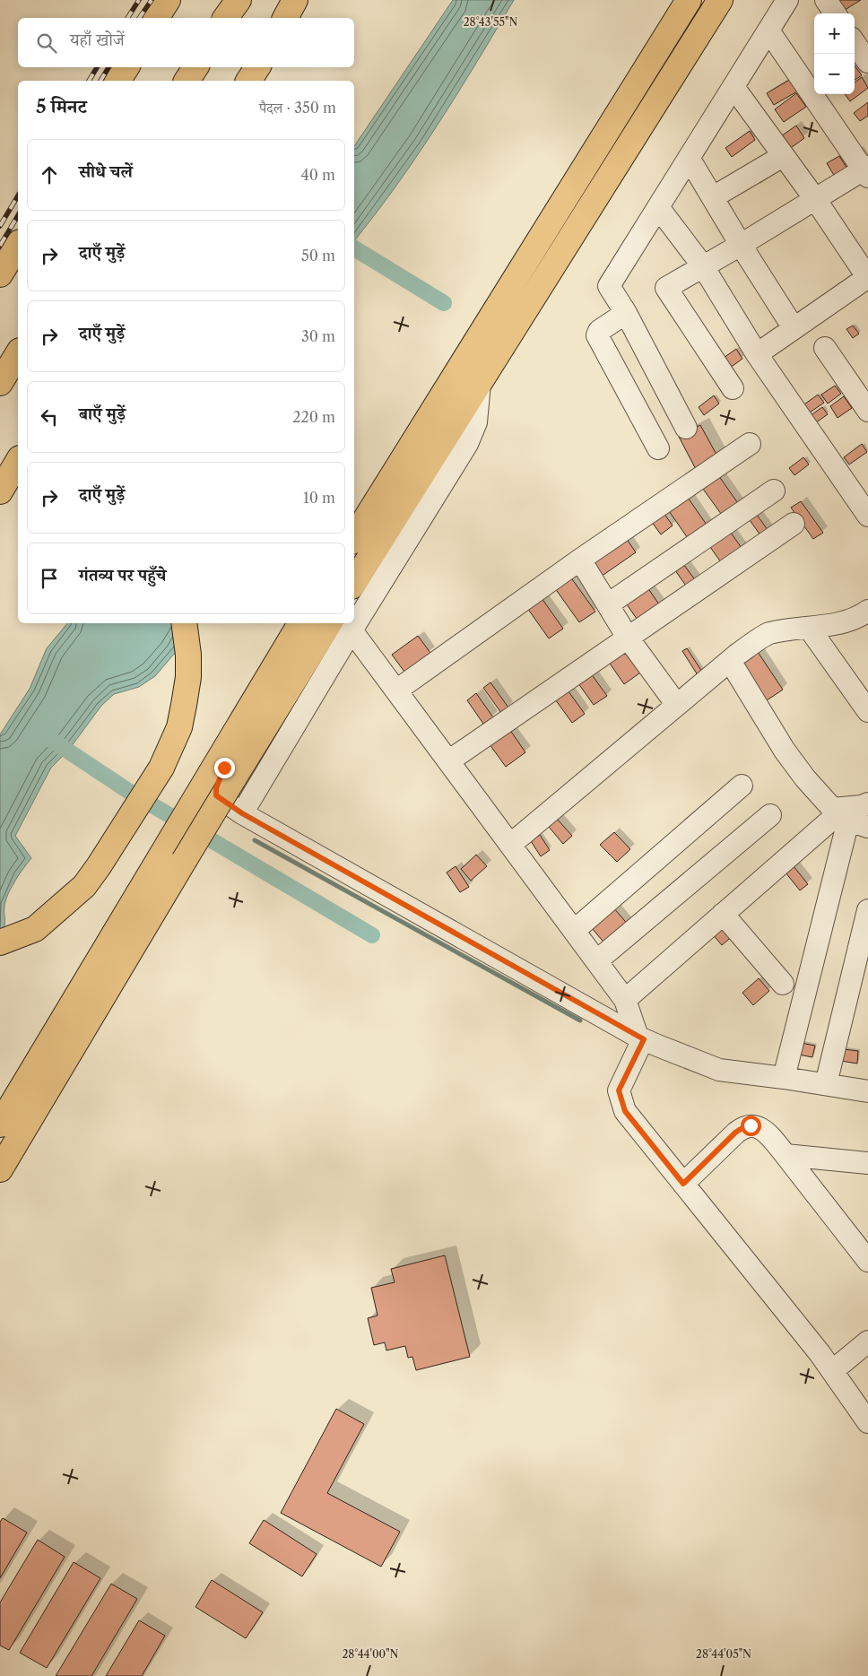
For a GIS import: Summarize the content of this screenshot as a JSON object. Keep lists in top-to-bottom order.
{
  "page": {
    "map_buttons": ["+", "−"],
    "search": "यहाँ खोजें",
    "heading": ["5 मिनट", "पैदल · 350 m"],
    "list": [
      ["सीधे चलें", "40 m"],
      ["दाएँ मुड़ें", "50 m"],
      ["दाएँ मुड़ें", "30 m"],
      ["बाएँ मुड़ें", "220 m"],
      ["दाएँ मुड़ें", "10 m"],
      "गंतव्य पर पहुँचे"
    ]
  },
  "coordinates": ["28°43'55\"N", "28°44'00\"N", "28°44'05\"N"]
}
